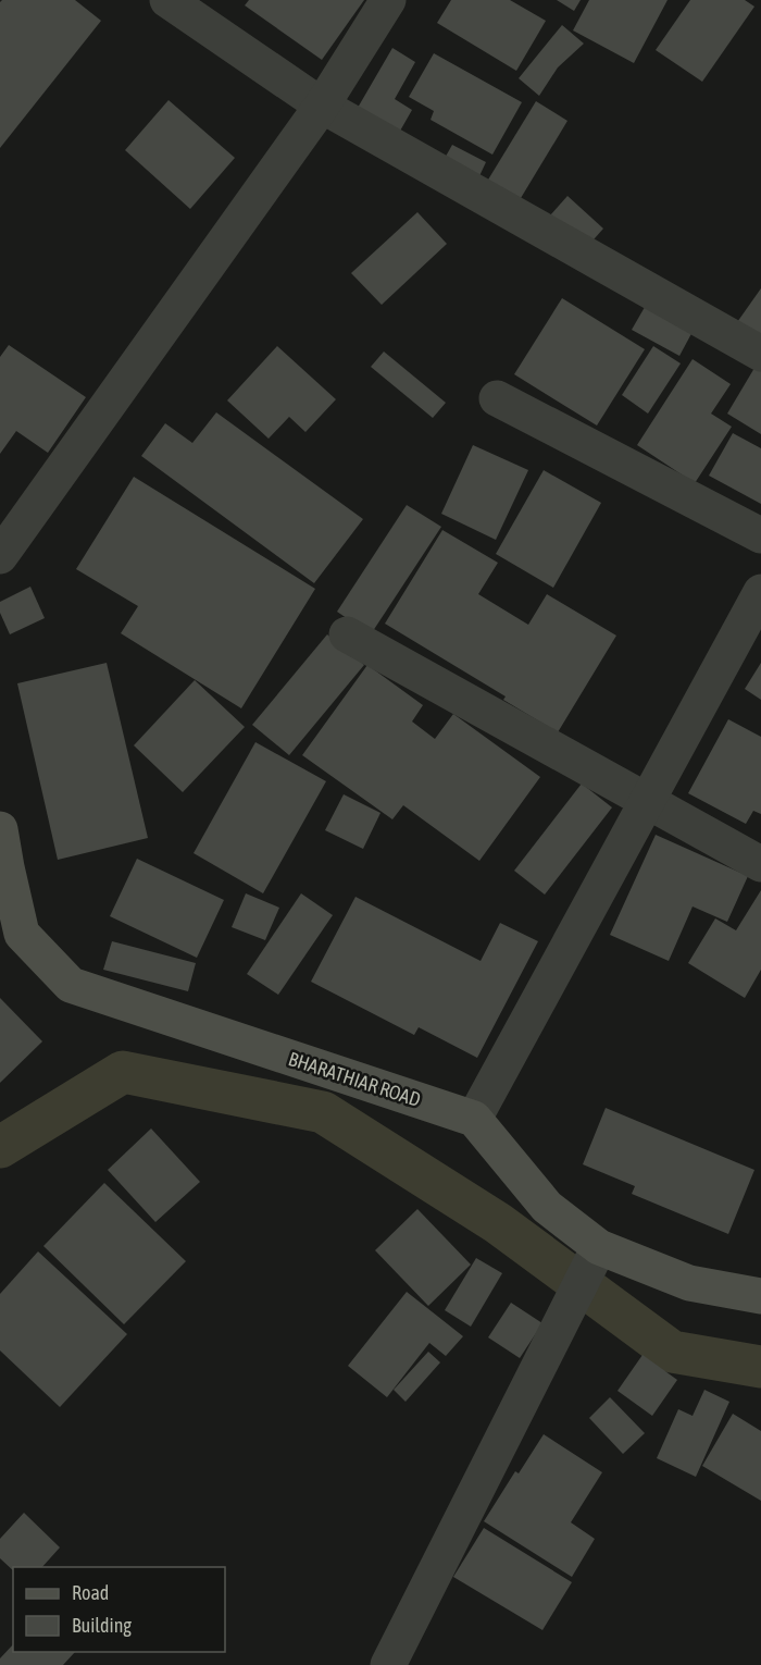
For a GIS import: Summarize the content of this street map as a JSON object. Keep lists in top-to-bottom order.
{
  "streets": {
    "main road": ["BHARATHIAR ROAD"]
  },
  "legend": ["Road", "Building"]
}
